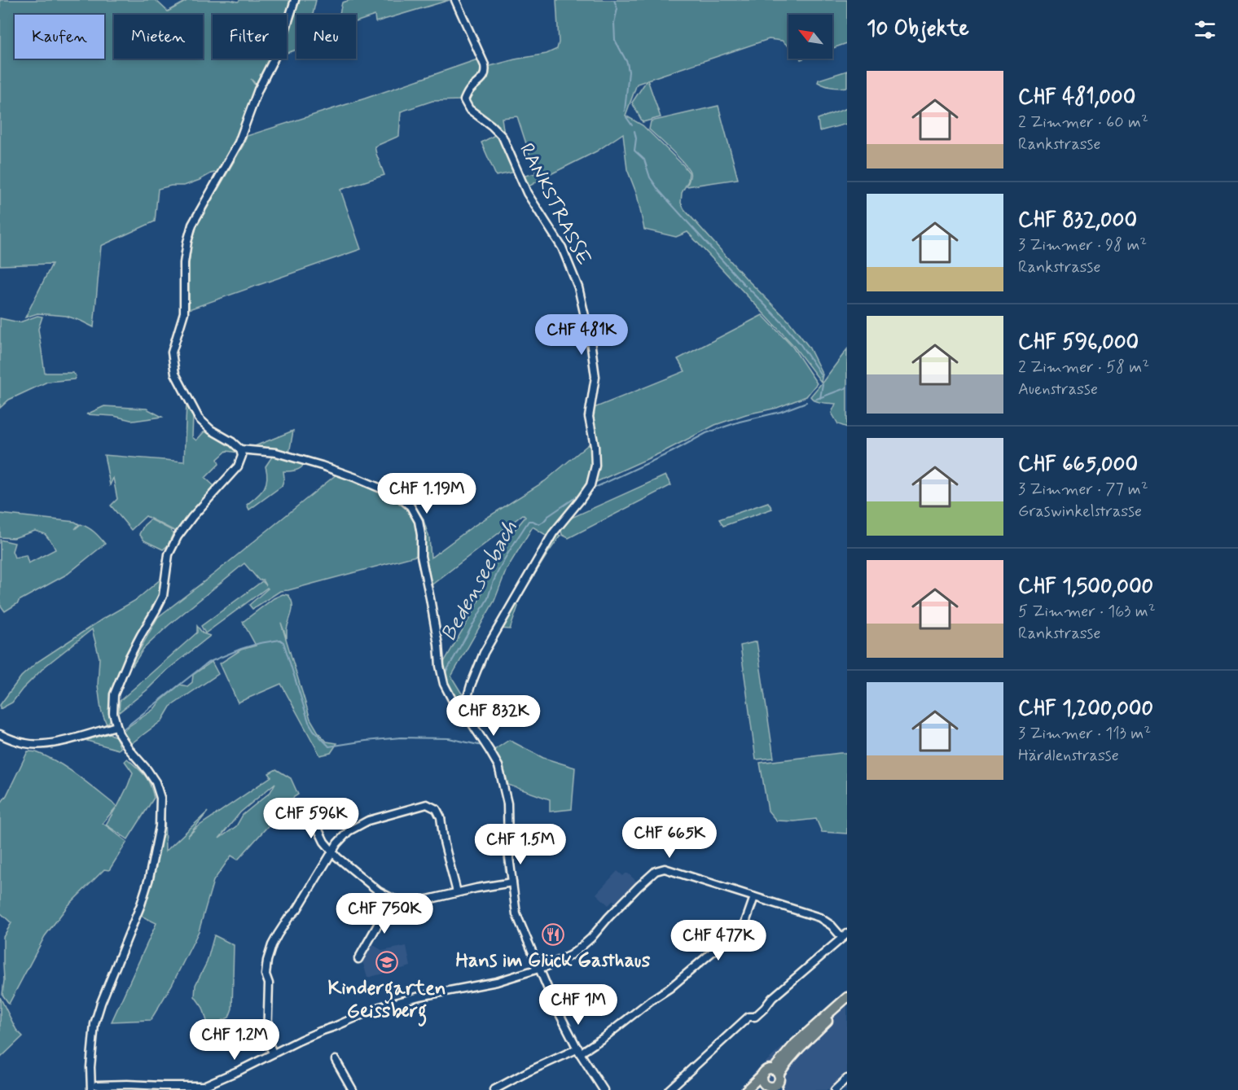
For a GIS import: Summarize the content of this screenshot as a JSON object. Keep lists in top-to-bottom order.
{
  "streets": {
    "street": ["RANKSTRASSE"]
  },
  "water": ["Bedenseebach"],
  "places": {
    "restaurant": ["Hans im Glück Gasthaus"],
    "school or university": ["Kindergarten Geissberg"]
  },
  "north": "top left",
  "page": {
    "heading": "10 Objekte",
    "chip": [
      "Kaufen",
      "Mieten",
      "Filter",
      "Neu"
    ],
    "list": [
      {
        "name": "CHF 481,000",
        "note": "2 Zimmer · 60 m² · Rankstrasse"
      },
      {
        "name": "CHF 832,000",
        "note": "3 Zimmer · 98 m² · Rankstrasse"
      },
      {
        "name": "CHF 596,000",
        "note": "2 Zimmer · 58 m² · Auenstrasse"
      },
      {
        "name": "CHF 665,000",
        "note": "3 Zimmer · 77 m² · Graswinkelstrasse"
      },
      {
        "name": "CHF 1,500,000",
        "note": "5 Zimmer · 163 m² · Rankstrasse"
      },
      {
        "name": "CHF 1,200,000",
        "note": "3 Zimmer · 113 m² · Härdlenstrasse"
      }
    ],
    "price": [
      "CHF 481K",
      "CHF 1.19M",
      "CHF 832K",
      "CHF 596K",
      "CHF 665K",
      "CHF 1.5M",
      "CHF 750K",
      "CHF 477K",
      "CHF 1M",
      "CHF 1.2M"
    ]
  }
}
